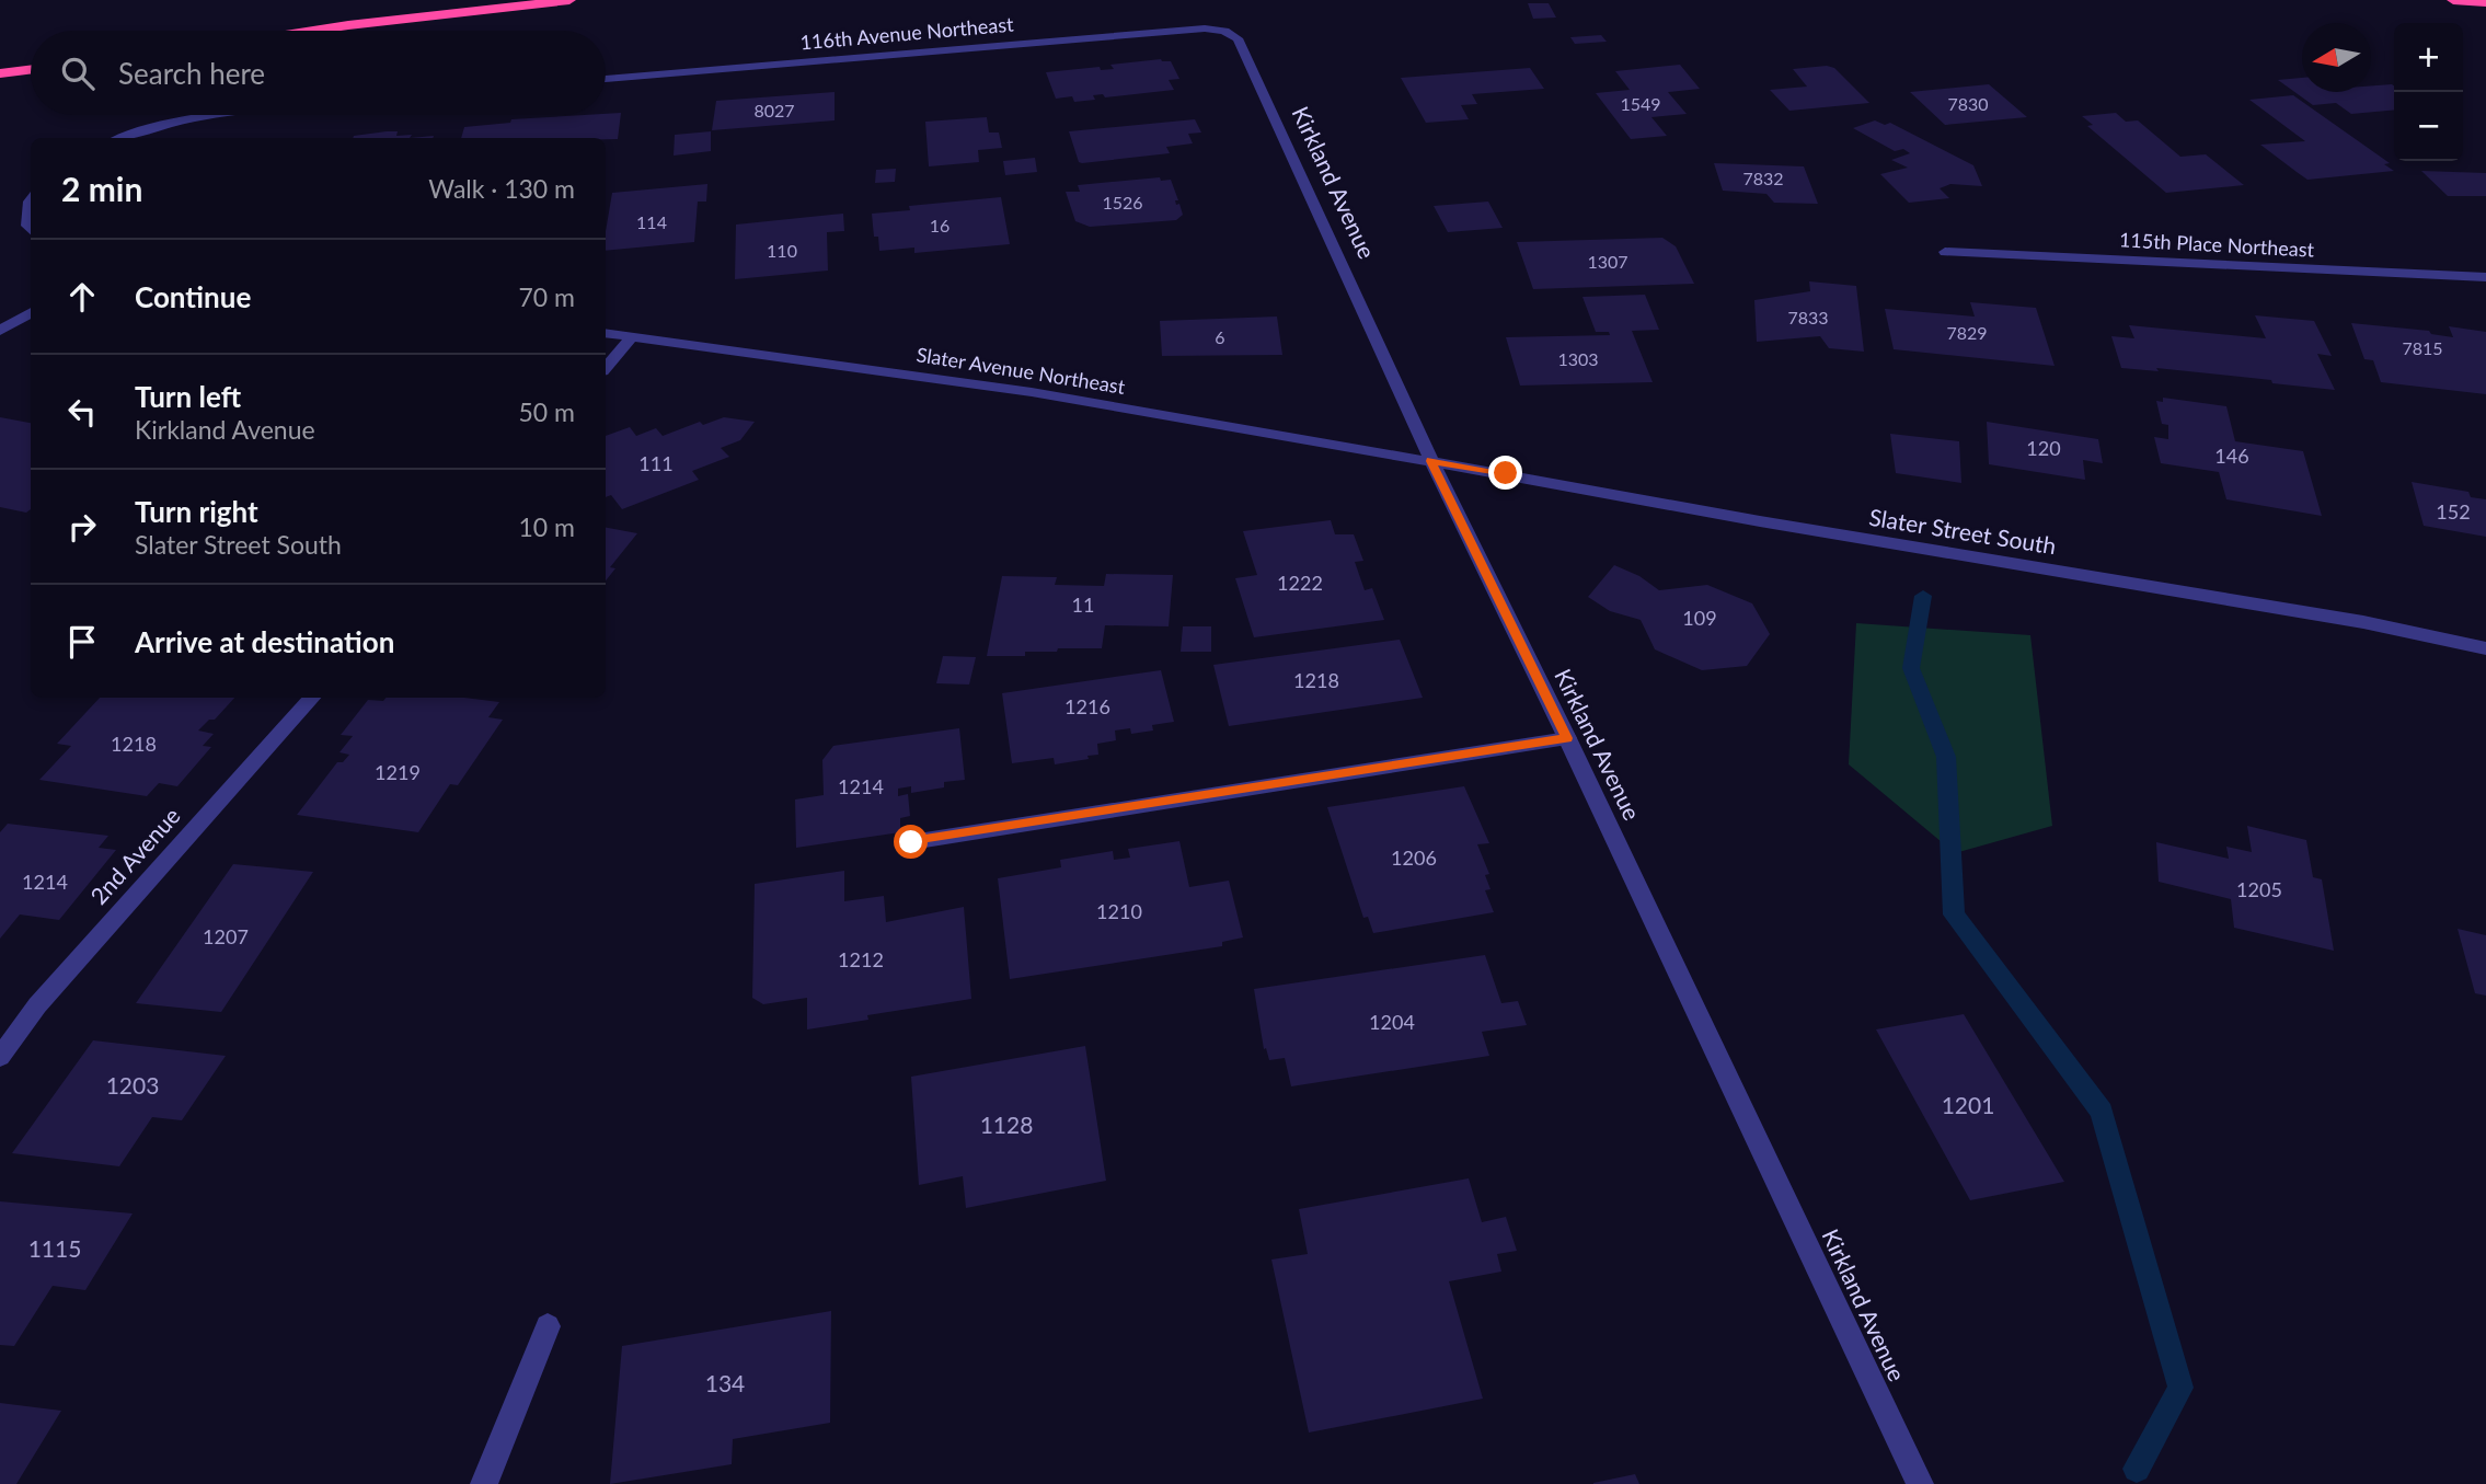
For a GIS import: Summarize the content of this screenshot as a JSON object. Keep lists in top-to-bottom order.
{
  "streets": {
    "street": [
      "116th Avenue Northeast",
      "Kirkland Avenue",
      "115th Place Northeast",
      "Slater Avenue Northeast",
      "Slater Street South",
      "2nd Avenue"
    ]
  },
  "crossings": [
    ["116th Avenue Northeast", "Kirkland Avenue"],
    ["Kirkland Avenue", "Slater Avenue Northeast"],
    ["Kirkland Avenue", "Slater Street South"],
    ["Slater Avenue Northeast", "Slater Street South"]
  ],
  "house_numbers": [
    "1549",
    "7830",
    "8027",
    "7832",
    "1526",
    "114",
    "16",
    "110",
    "1307",
    "7833",
    "7829",
    "6",
    "7815",
    "1303",
    "120",
    "146",
    "111",
    "152",
    "1222",
    "11",
    "109",
    "1218",
    "1216",
    "1218",
    "1219",
    "1214",
    "1206",
    "1214",
    "1205",
    "1210",
    "1207",
    "1212",
    "1204",
    "1203",
    "1201",
    "1128",
    "1115",
    "134"
  ],
  "north": "left",
  "page": {
    "map_buttons": ["+", "−"],
    "search": "Search here",
    "heading": ["2 min", "Walk · 130 m"],
    "list": [
      ["Continue", "70 m"],
      ["Turn left", "Kirkland Avenue", "50 m"],
      ["Turn right", "Slater Street South", "10 m"],
      "Arrive at destination"
    ]
  }
}
